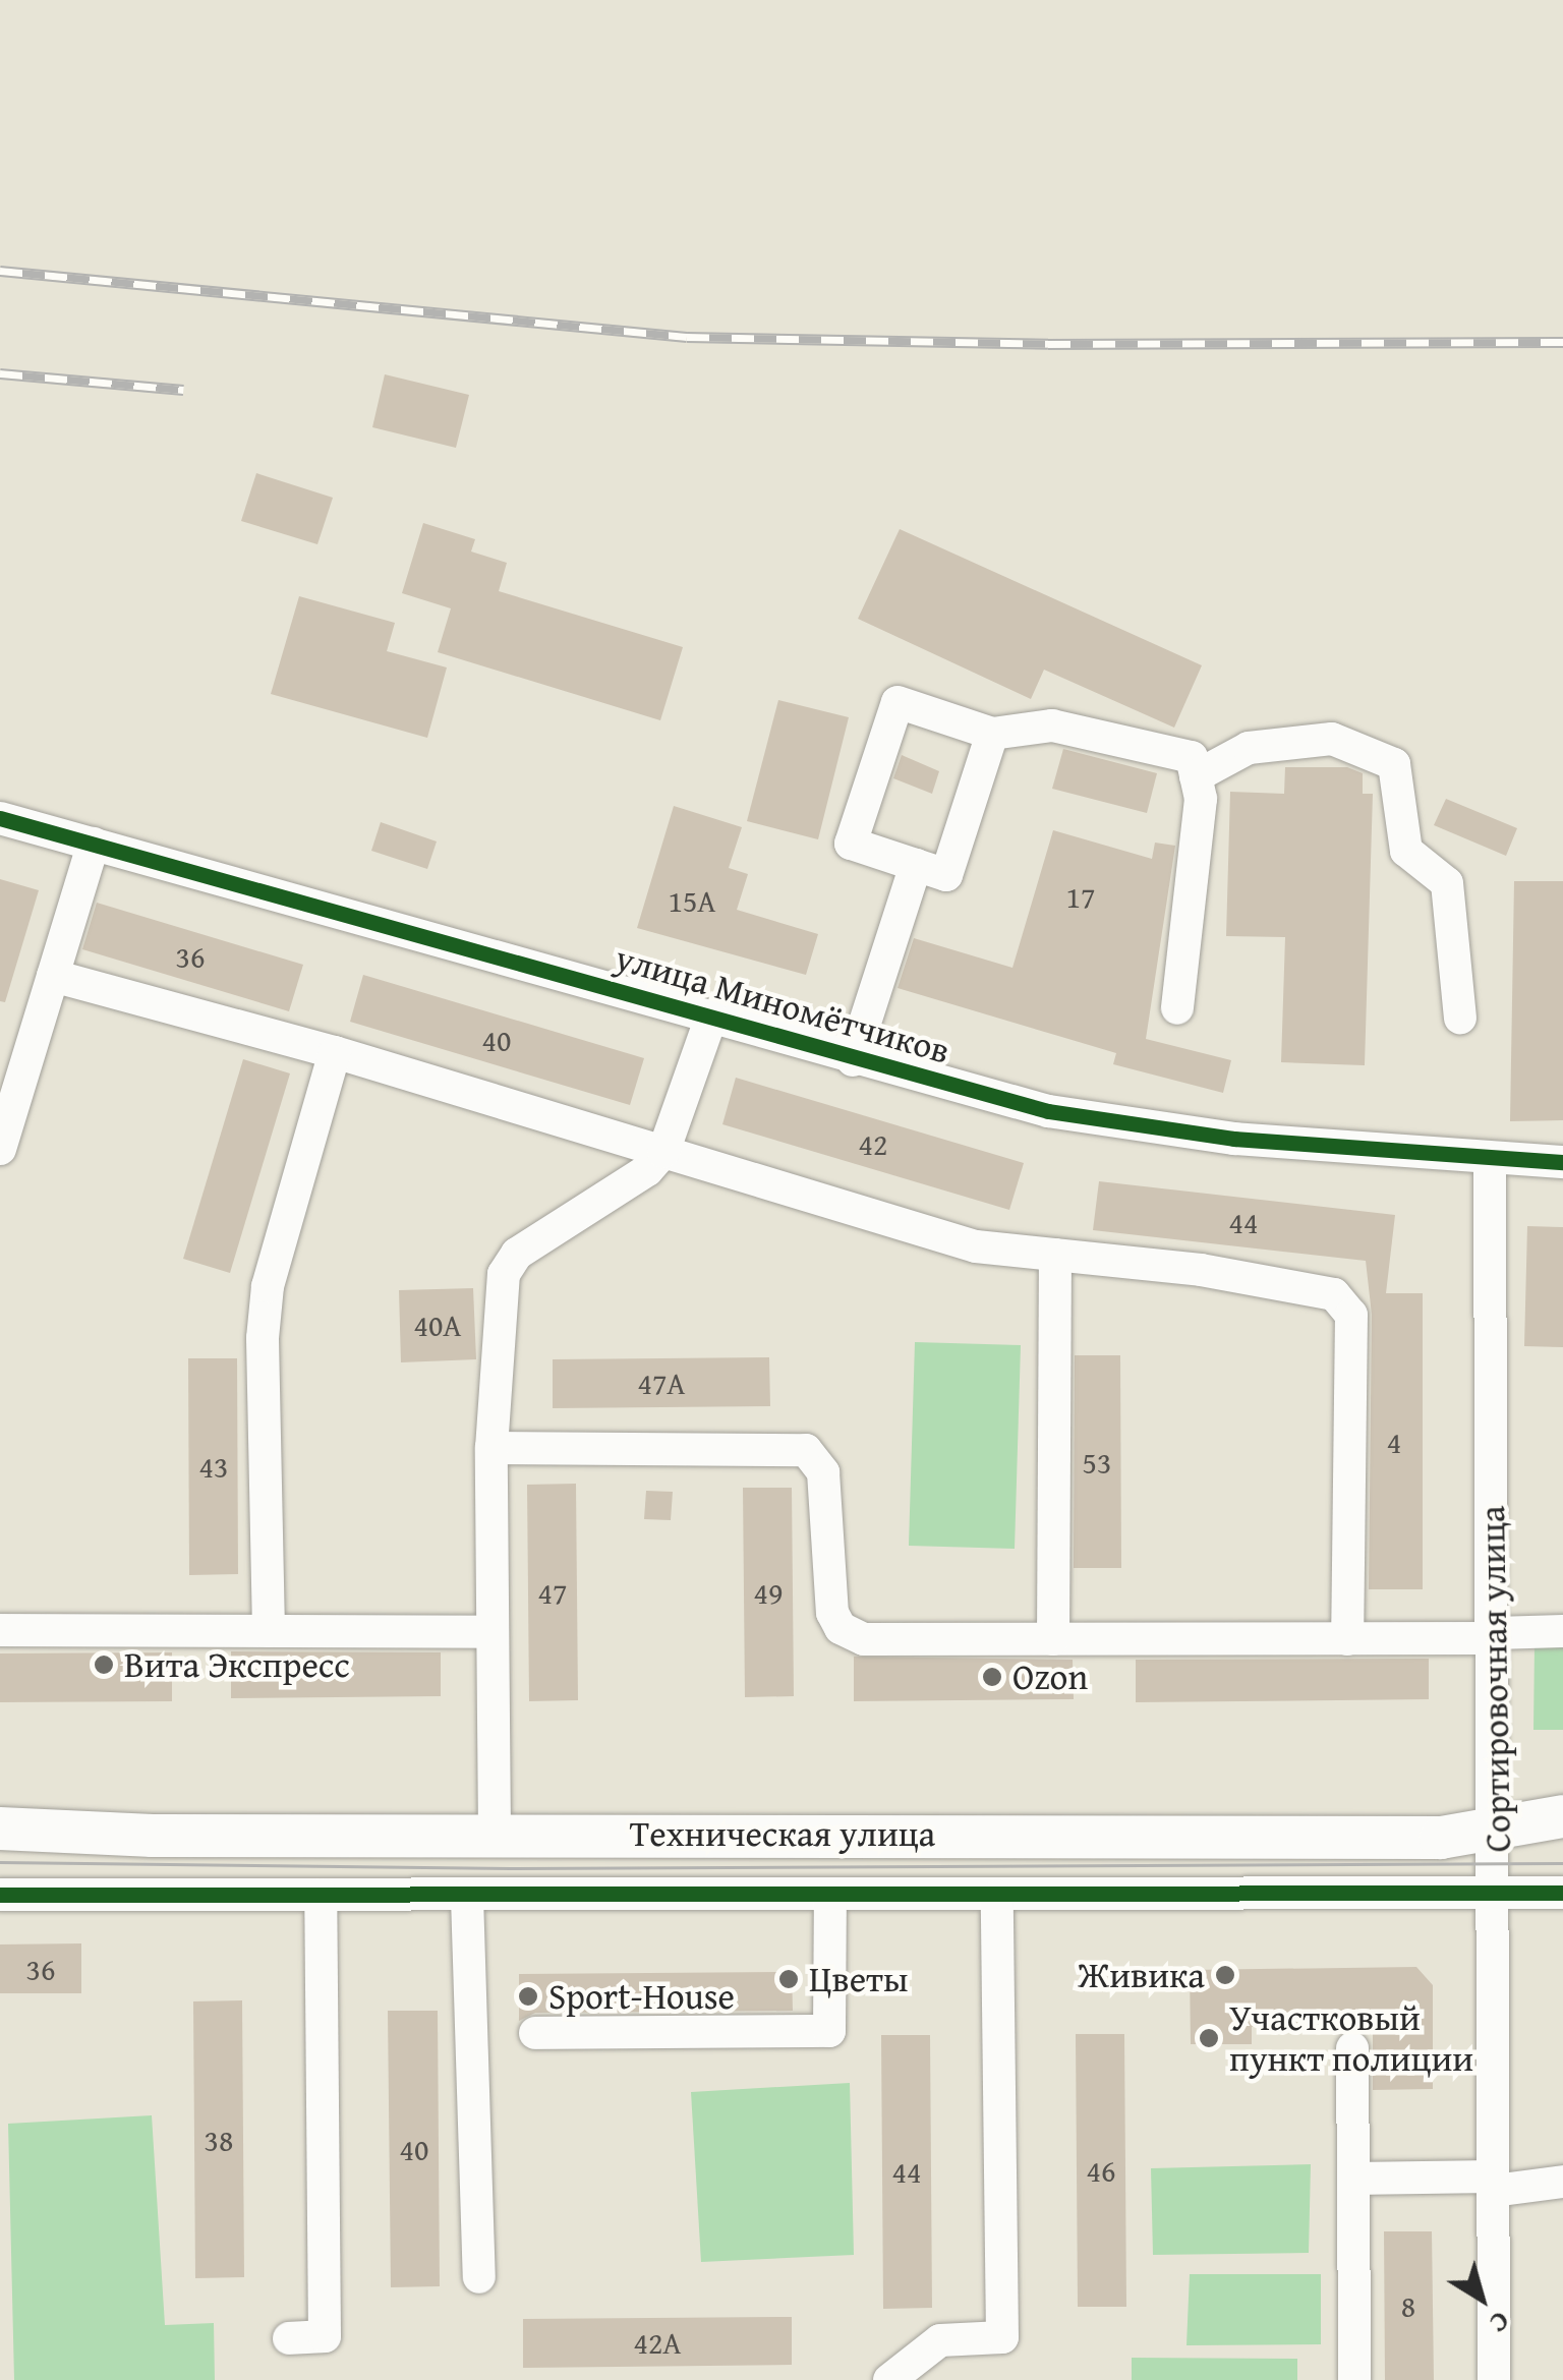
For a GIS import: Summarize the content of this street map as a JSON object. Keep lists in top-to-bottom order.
{
  "streets": {
    "main road": ["Техническая улица"],
    "street": ["улица Миномётчиков", "Сортировочная улица"]
  },
  "crossings": [
    ["улица Миномётчиков", "Сортировочная улица"],
    ["Сортировочная улица", "Техническая улица"]
  ],
  "places": [
    "Вита Экспресс",
    "Ozon",
    "Живика",
    "Цветы",
    "Sport-House",
    "Участковый пункт полиции"
  ],
  "house_numbers": [
    "17",
    "15А",
    "36",
    "40",
    "42",
    "44",
    "40А",
    "47А",
    "4",
    "53",
    "43",
    "47",
    "49",
    "36",
    "38",
    "40",
    "46",
    "44",
    "8",
    "42А"
  ],
  "north": "bottom right"
}
